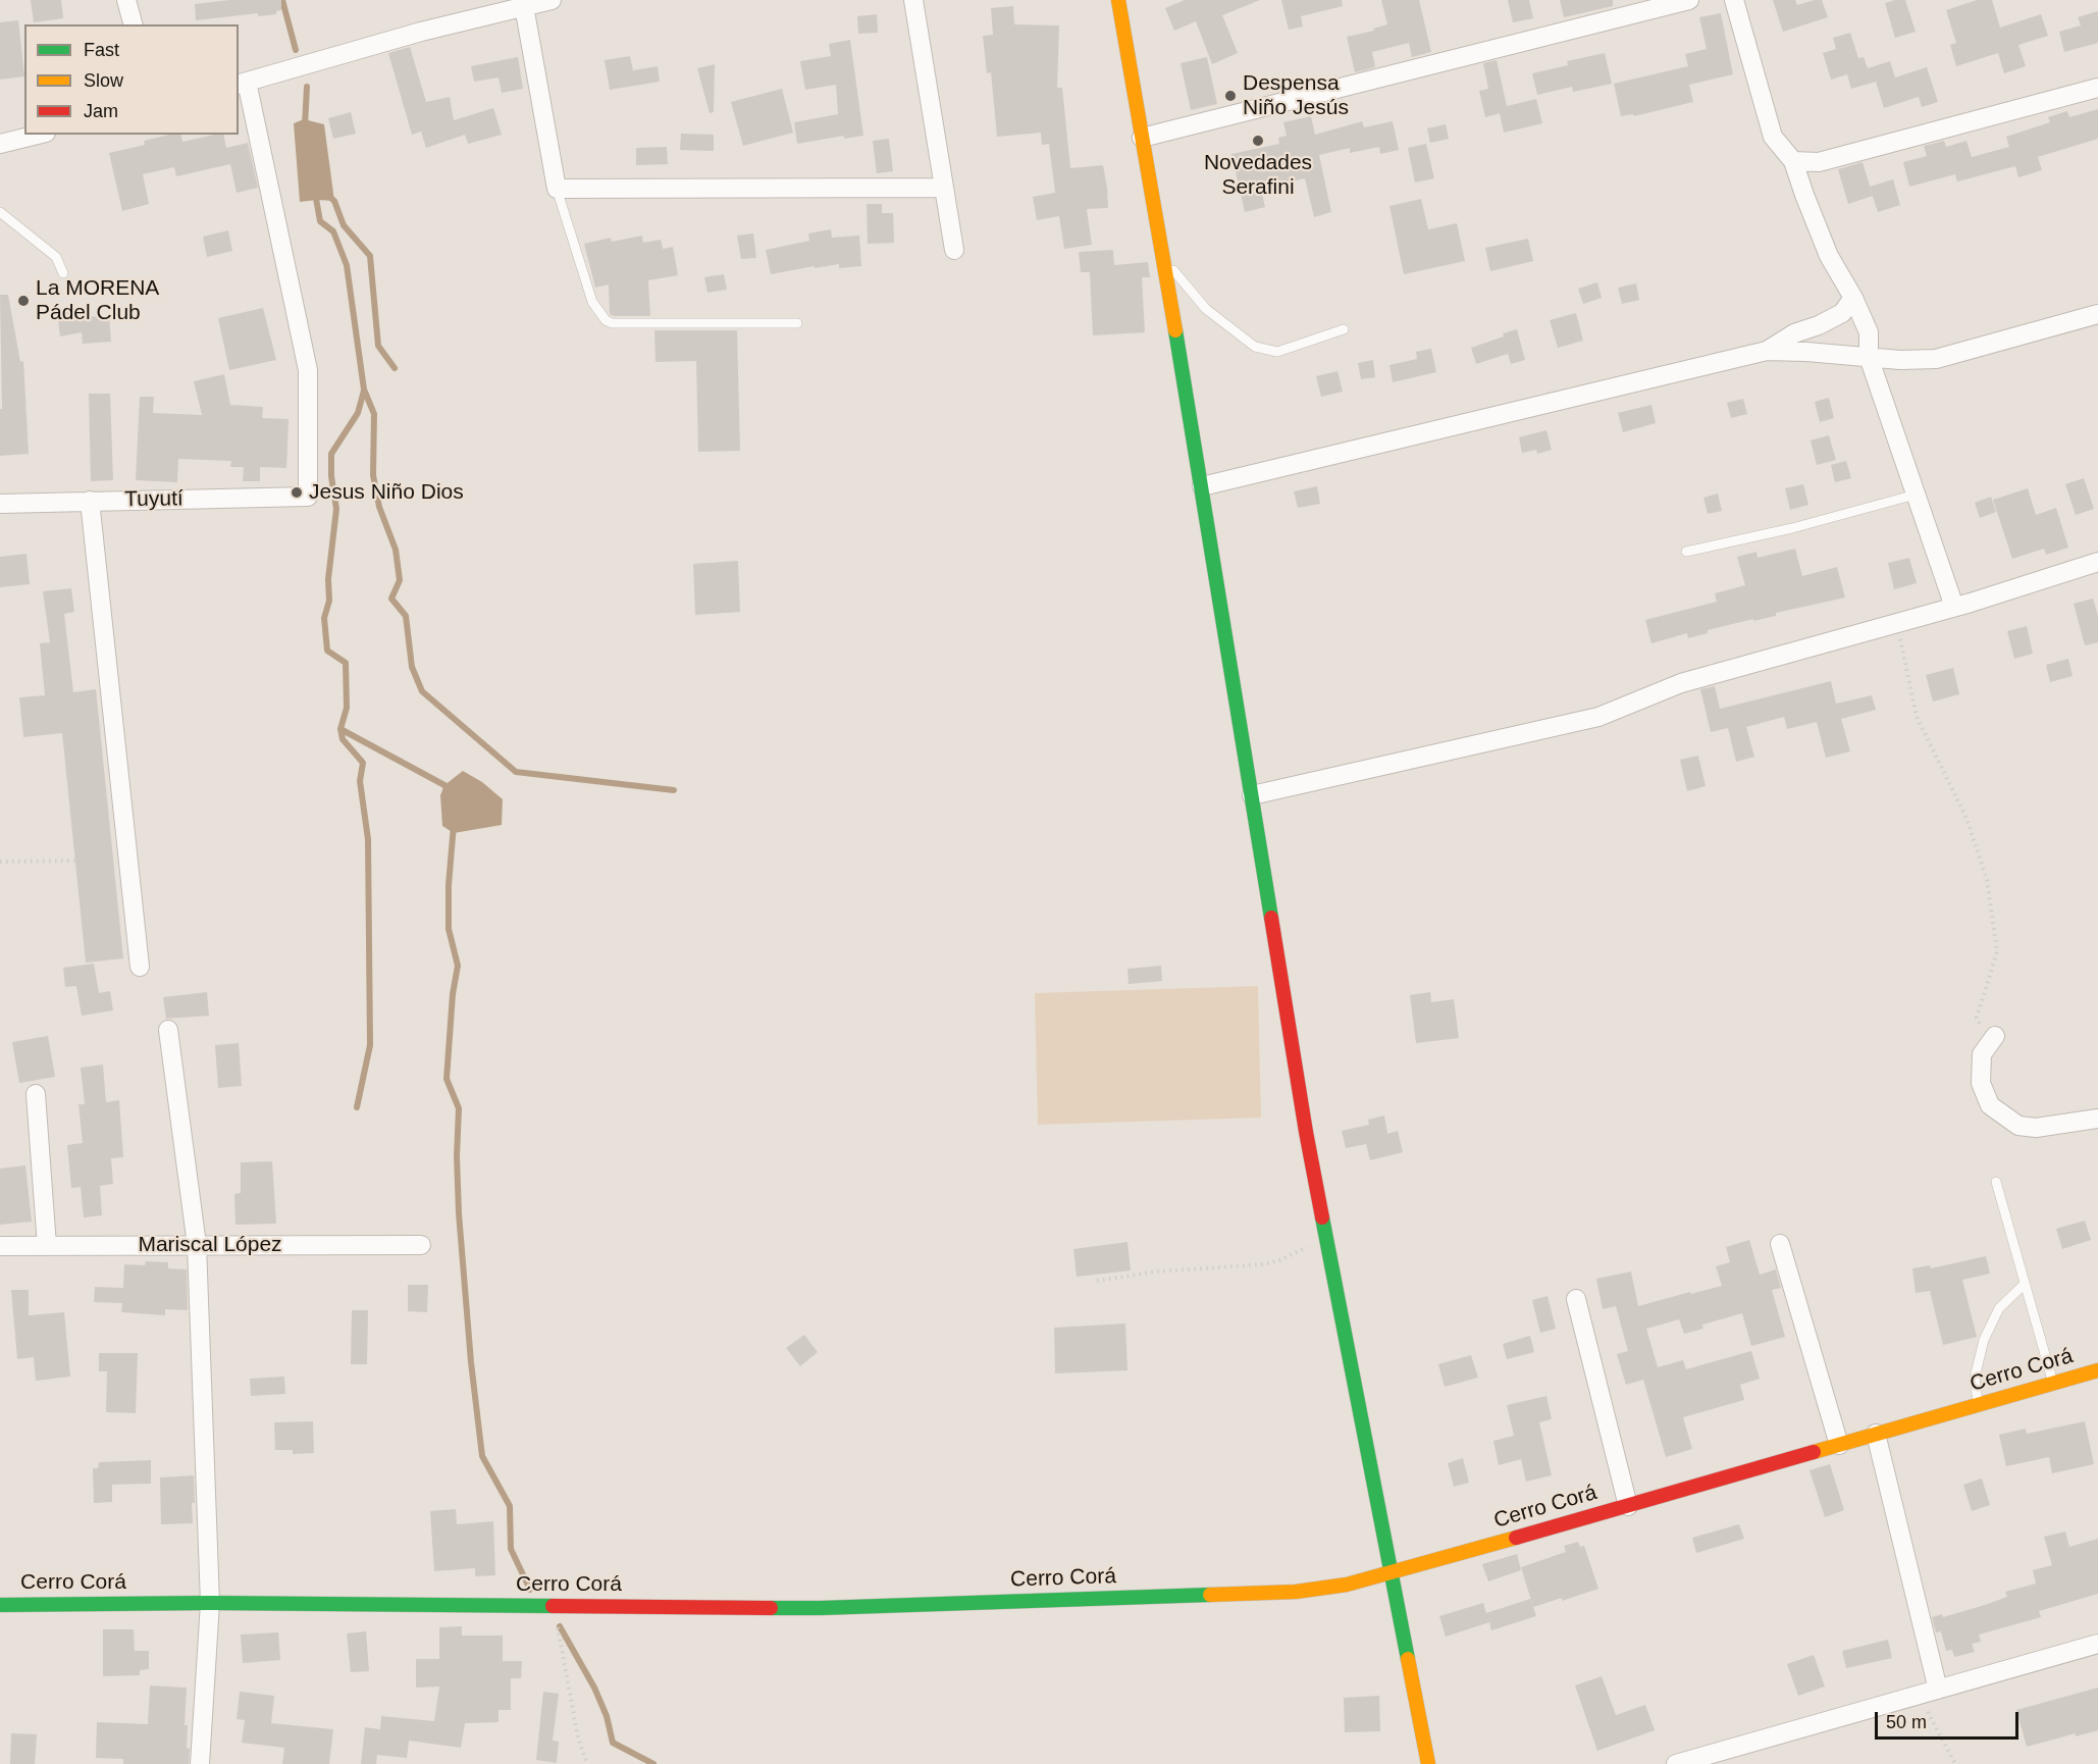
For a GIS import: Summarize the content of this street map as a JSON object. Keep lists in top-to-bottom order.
{
  "streets": {
    "street": ["Tuyutí", "Mariscal López", "Cerro Corá"]
  },
  "places": [
    "Despensa Niño Jesús",
    "Novedades Serafini",
    "La MORENA Pádel Club",
    "Jesus Niño Dios"
  ],
  "legend": ["Fast", "Slow", "Jam"],
  "scale_bar": "50 m"
}
